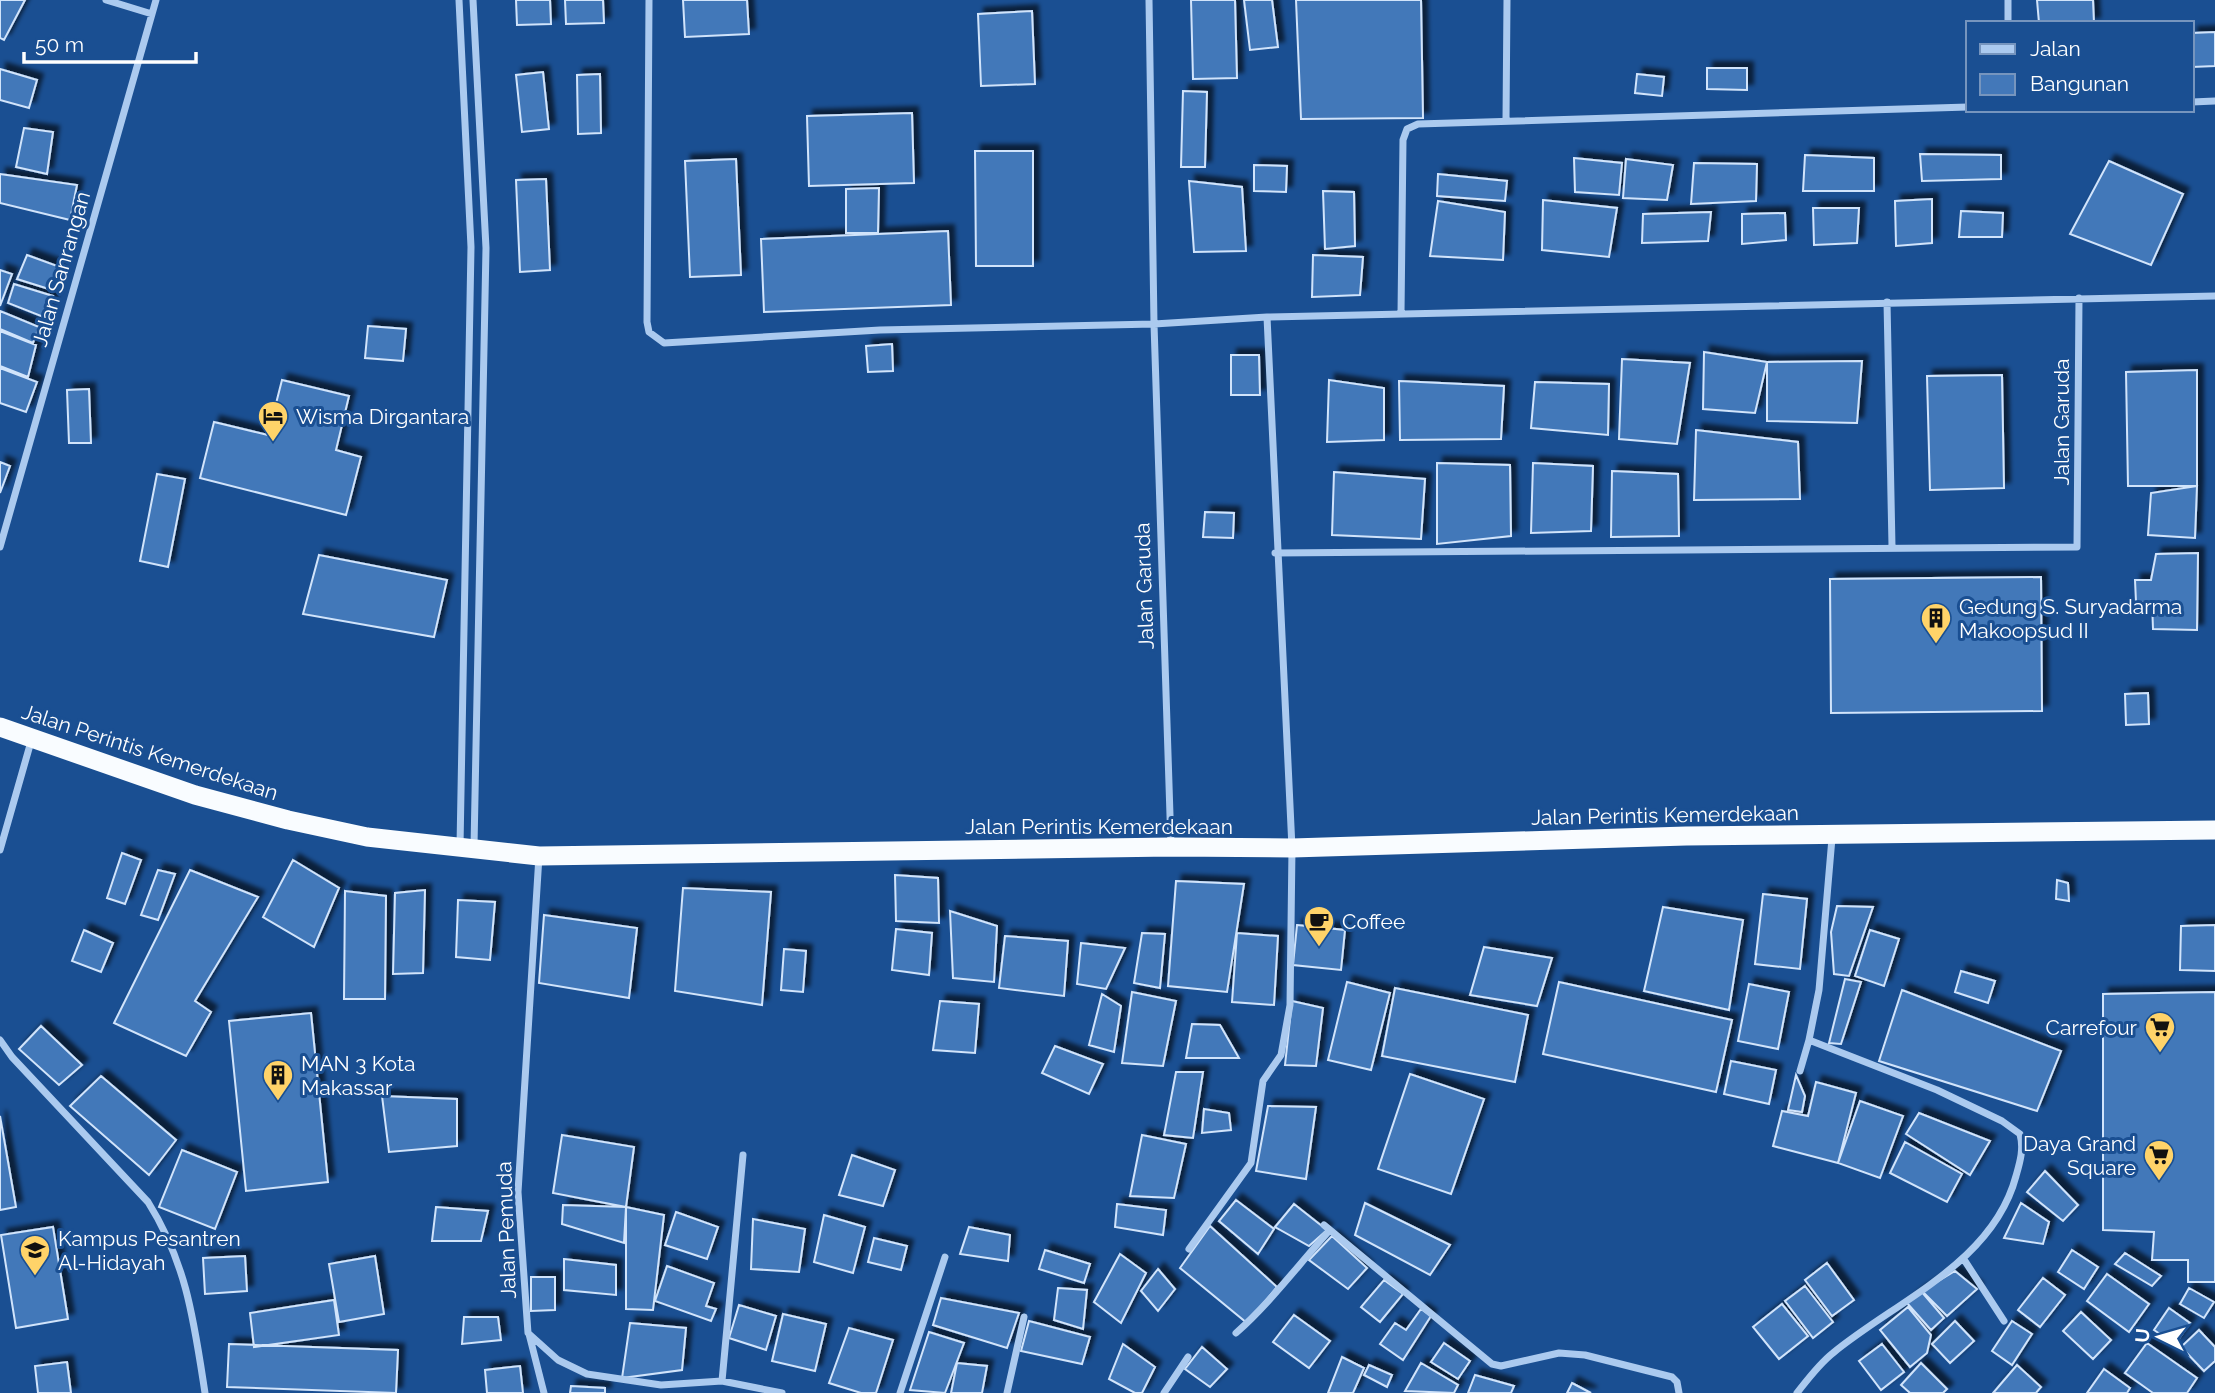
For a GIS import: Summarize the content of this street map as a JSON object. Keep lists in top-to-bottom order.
{
  "streets": {
    "highway": ["Jalan Perintis Kemerdekaan"],
    "street": ["Jalan Sanrangan", "Jalan Garuda", "Jalan Pemuda"]
  },
  "crossings": [
    ["Jalan Garuda", "Jalan Perintis Kemerdekaan"],
    ["Jalan Perintis Kemerdekaan", "Jalan Pemuda"]
  ],
  "places": {
    "hotel": ["Wisma Dirgantara"],
    "building": ["Gedung S. Suryadarma Makoopsud II", "MAN 3 Kota Makassar"],
    "cafe": ["Coffee"],
    "supermarket": ["Carrefour", "Daya Grand Square"],
    "school or university": ["Kampus Pesantren Al-Hidayah"]
  },
  "legend": ["Jalan", "Bangunan"],
  "scale_bar": "50 m",
  "north": "left"
}
